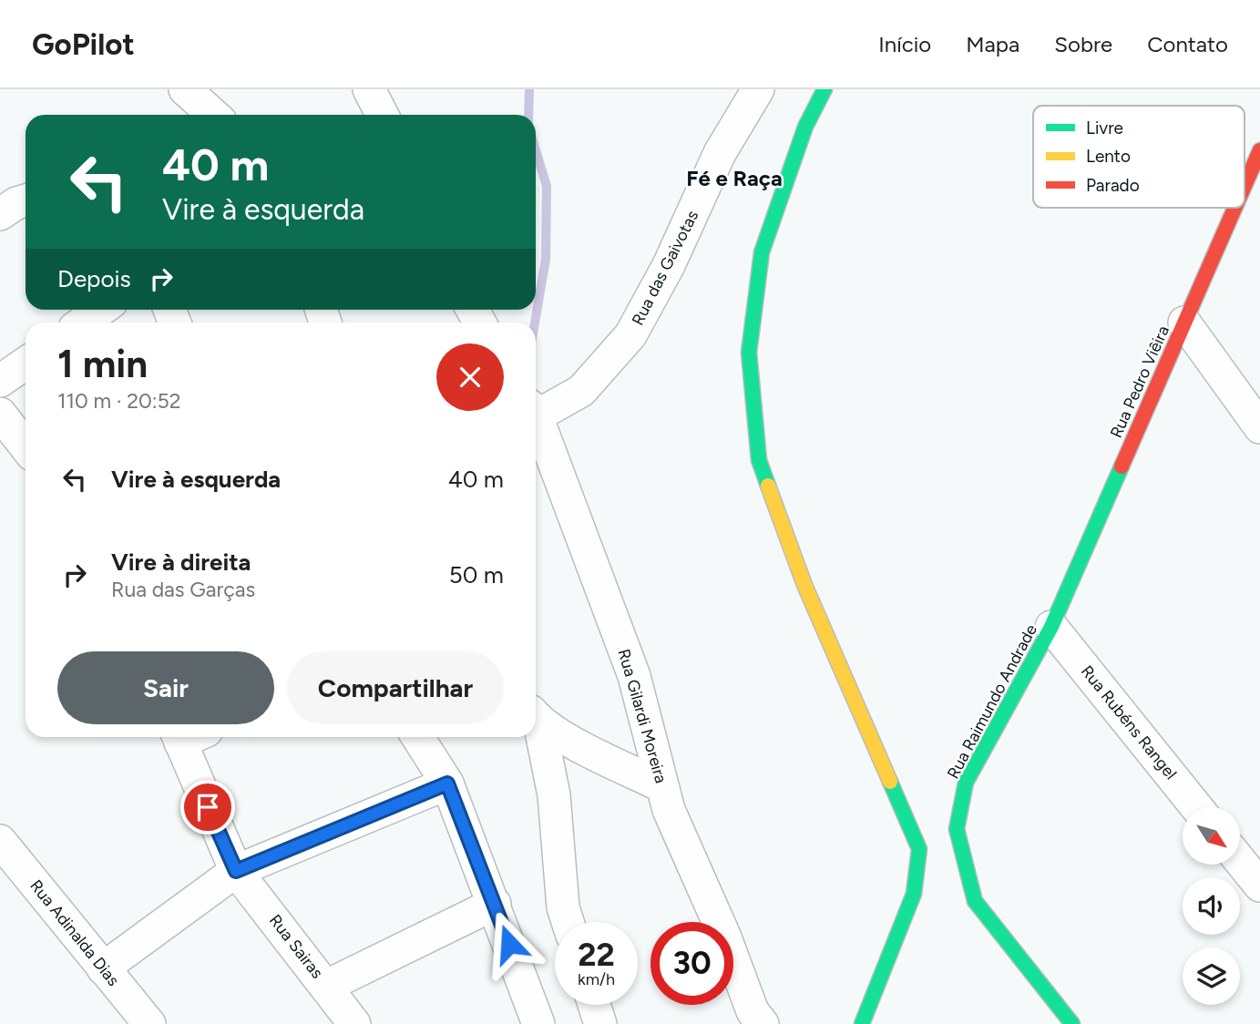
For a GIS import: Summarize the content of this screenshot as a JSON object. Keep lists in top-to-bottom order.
{
  "streets": {
    "street": [
      "Rua das Gaivotas",
      "Rua Pedro Viêira",
      "Rua Raimundo Andrade",
      "Rua Gilardi Moreira",
      "Rua Rubéns Rangel",
      "Rua Adinalda Dias",
      "Rua Sairas"
    ]
  },
  "crossings": [
    ["Rua Pedro Viêira", "Rua Raimundo Andrade"],
    ["Rua Pedro Viêira", "Rua Rubéns Rangel"],
    ["Rua Raimundo Andrade", "Rua Rubéns Rangel"]
  ],
  "districts": ["Fé e Raça"],
  "legend": ["Livre", "Lento", "Parado"],
  "north": "bottom right",
  "page": {
    "header": "GoPilot",
    "nav": [
      "Início",
      "Mapa",
      "Sobre",
      "Contato"
    ],
    "turn": ["40 m", "Vire à esquerda"],
    "then": "Depois",
    "heading": ["1 min", "110 m · 20:52"],
    "list": [
      {
        "name": "Vire à esquerda",
        "value": "40 m"
      },
      {
        "name": "Vire à direita",
        "note": "Rua das Garças",
        "value": "50 m"
      }
    ],
    "buttons": ["Sair", "Compartilhar"],
    "speed": "22 km/h",
    "limit": "30"
  }
}
